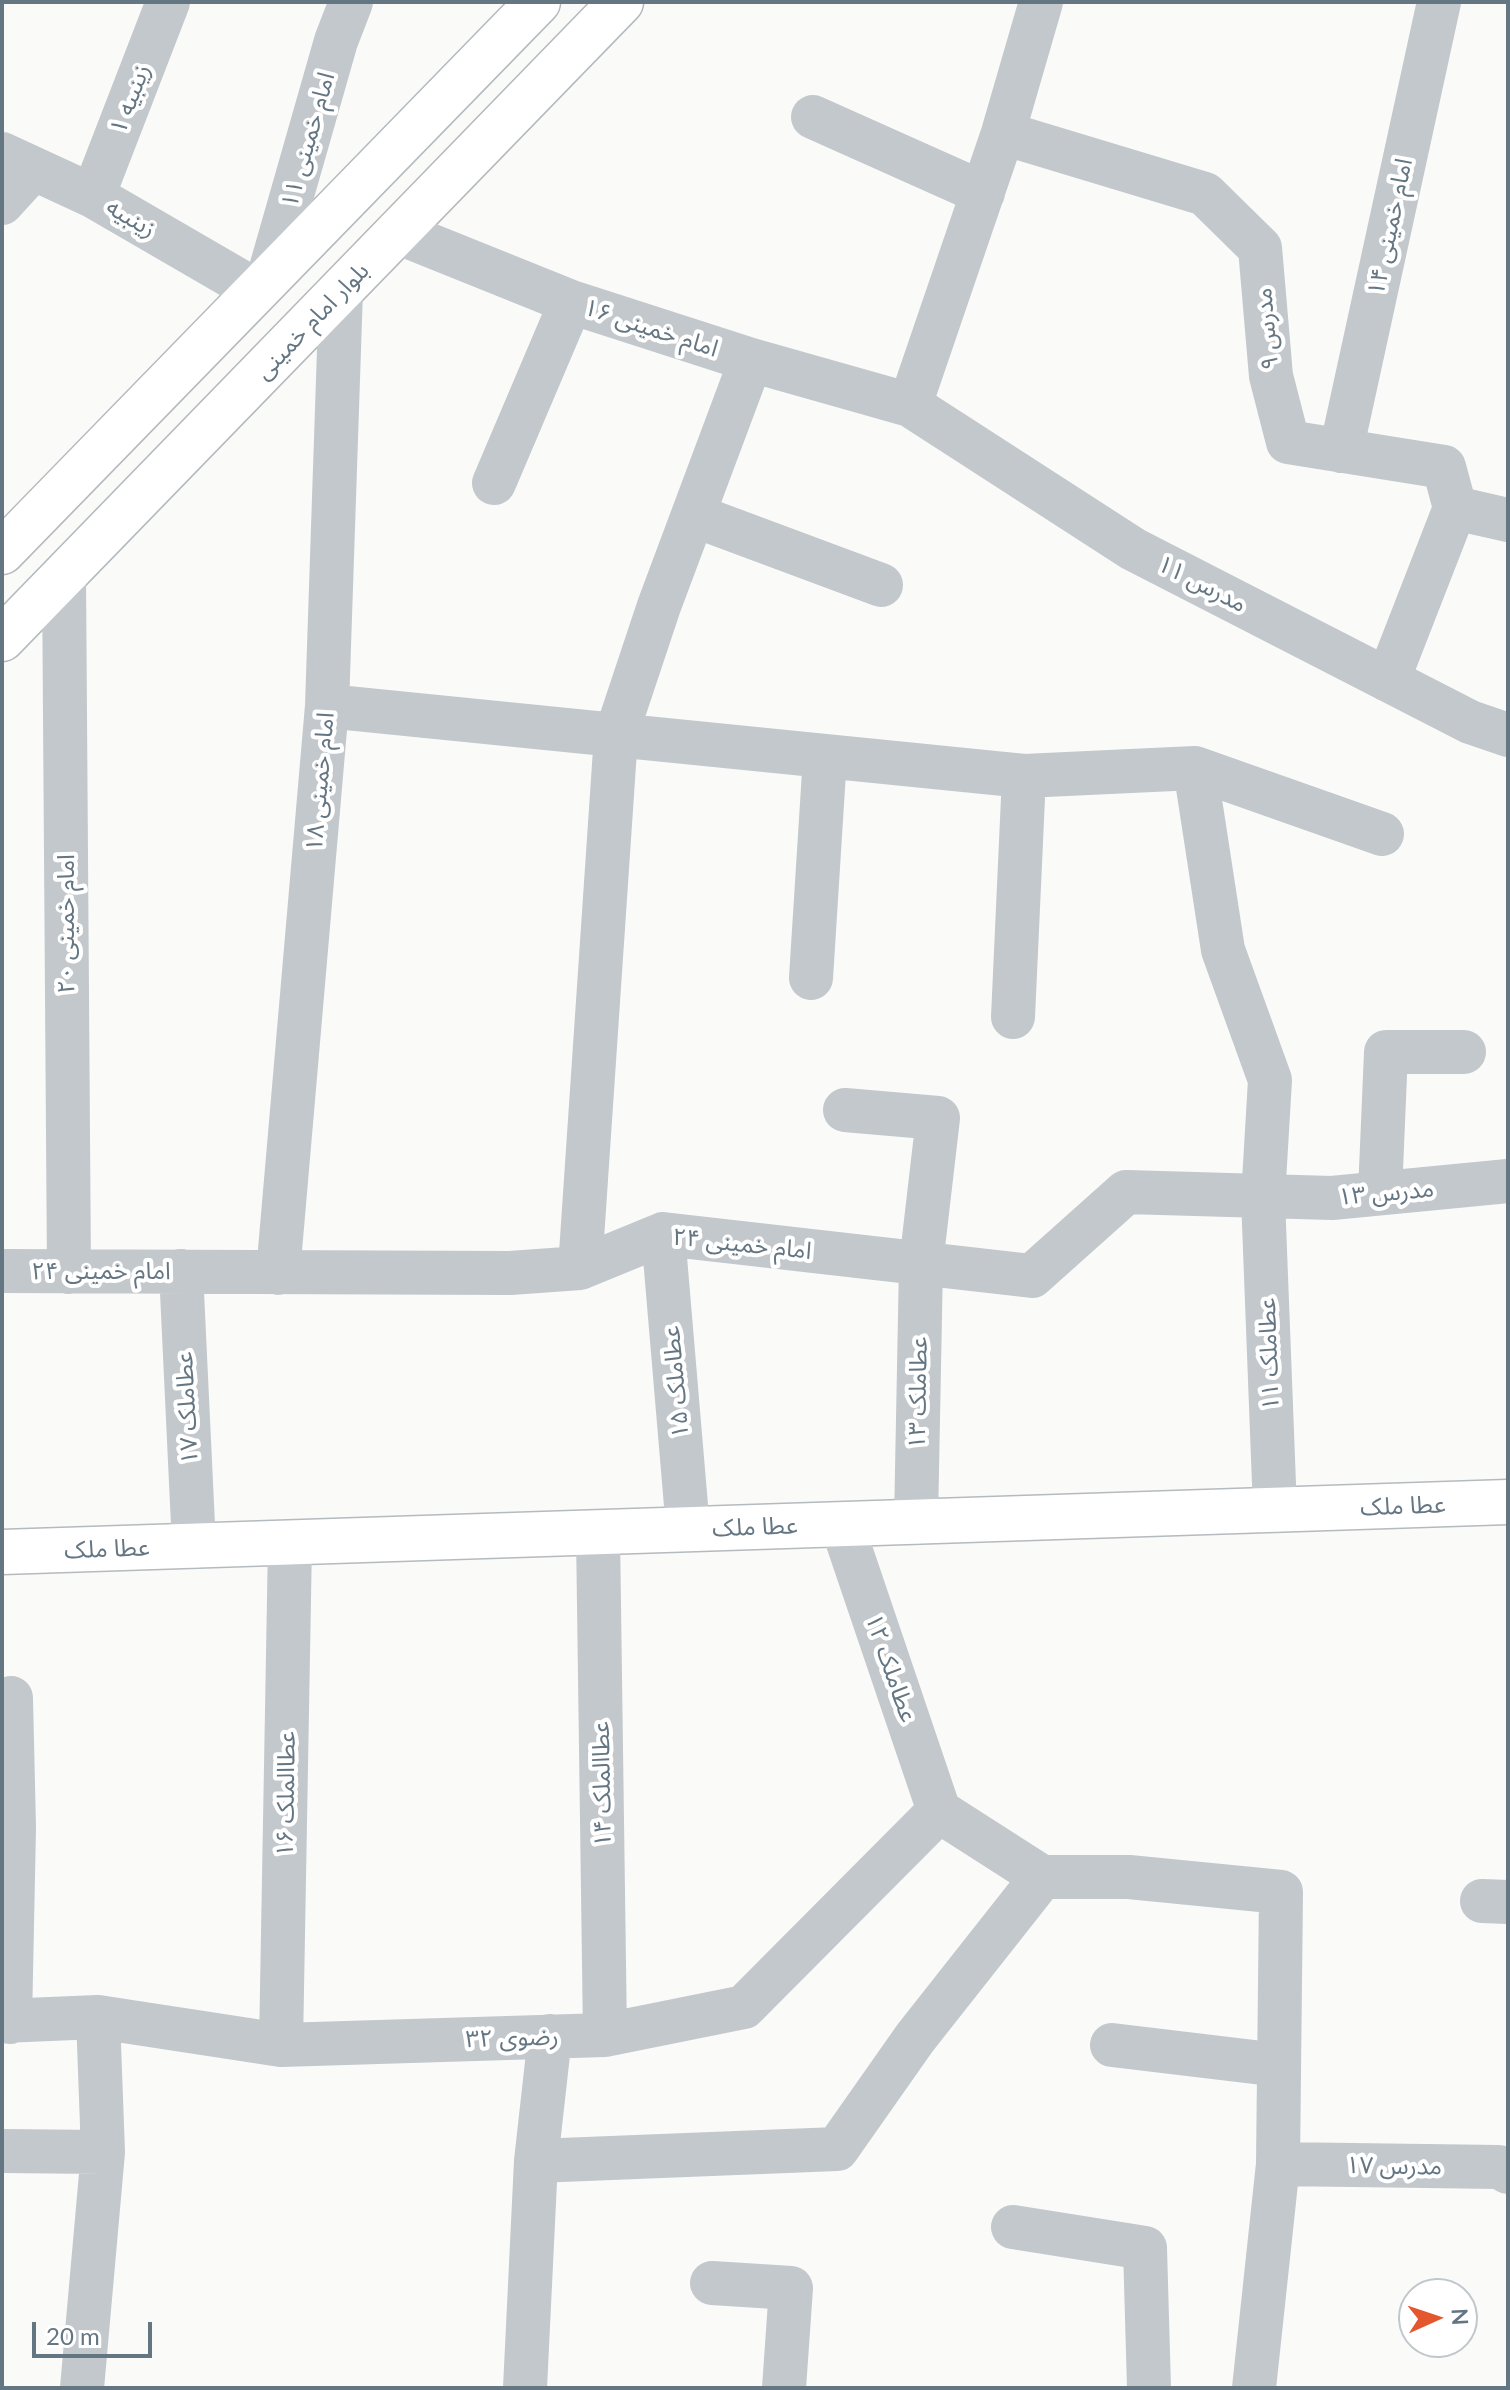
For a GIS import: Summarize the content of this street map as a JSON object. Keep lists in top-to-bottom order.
{
  "streets": {
    "main road": ["بلوار امام خمینی", "عطا ملک"],
    "street": [
      "زینبیه ۱",
      "امام خمینی ۱۱",
      "زینبیه",
      "امام خمینی ۱۴",
      "امام خمینی ۱۶",
      "مدرس ۹",
      "مدرس ۱۱",
      "امام خمینی ۱۸",
      "امام خمینی ۲۰",
      "مدرس ۱۳",
      "امام خمینی ۲۴",
      "عطاملک ۱۱",
      "عطاملک ۱۵",
      "عطاملک ۱۳",
      "عطاملک ۱۷",
      "عطاملک ۱۲",
      "عطاالملک ۱۴",
      "عطاالملک ۱۶",
      "رضوی ۳۲",
      "مدرس ۱۷"
    ]
  },
  "crossings": [
    ["زینبیه ۱", "زینبیه"],
    ["امام خمینی ۱۱", "زینبیه"],
    ["امام خمینی ۱۴", "مدرس ۹"],
    ["بلوار امام خمینی", "امام خمینی ۱۶"],
    ["بلوار امام خمینی", "امام خمینی ۱۸"],
    ["بلوار امام خمینی", "امام خمینی ۲۰"],
    ["امام خمینی ۱۶", "مدرس ۱۱"],
    ["امام خمینی ۱۸", "امام خمینی ۲۴"],
    ["امام خمینی ۲۰", "امام خمینی ۲۴"],
    ["مدرس ۱۳", "امام خمینی ۲۴"],
    ["مدرس ۱۳", "عطاملک ۱۱"],
    ["امام خمینی ۲۴", "عطاملک ۱۱"],
    ["امام خمینی ۲۴", "عطاملک ۱۵"],
    ["امام خمینی ۲۴", "عطاملک ۱۳"],
    ["امام خمینی ۲۴", "عطاملک ۱۷"],
    ["عطاملک ۱۱", "عطا ملک"],
    ["عطاملک ۱۵", "عطا ملک"],
    ["عطاملک ۱۳", "عطا ملک"],
    ["عطاملک ۱۷", "عطا ملک"],
    ["عطا ملک", "عطاملک ۱۲"],
    ["عطا ملک", "عطاالملک ۱۴"],
    ["عطا ملک", "عطاالملک ۱۶"],
    ["عطاملک ۱۲", "رضوی ۳۲"],
    ["عطاالملک ۱۴", "رضوی ۳۲"],
    ["عطاالملک ۱۶", "رضوی ۳۲"]
  ],
  "scale_bar": "20 m",
  "north": "right"
}
